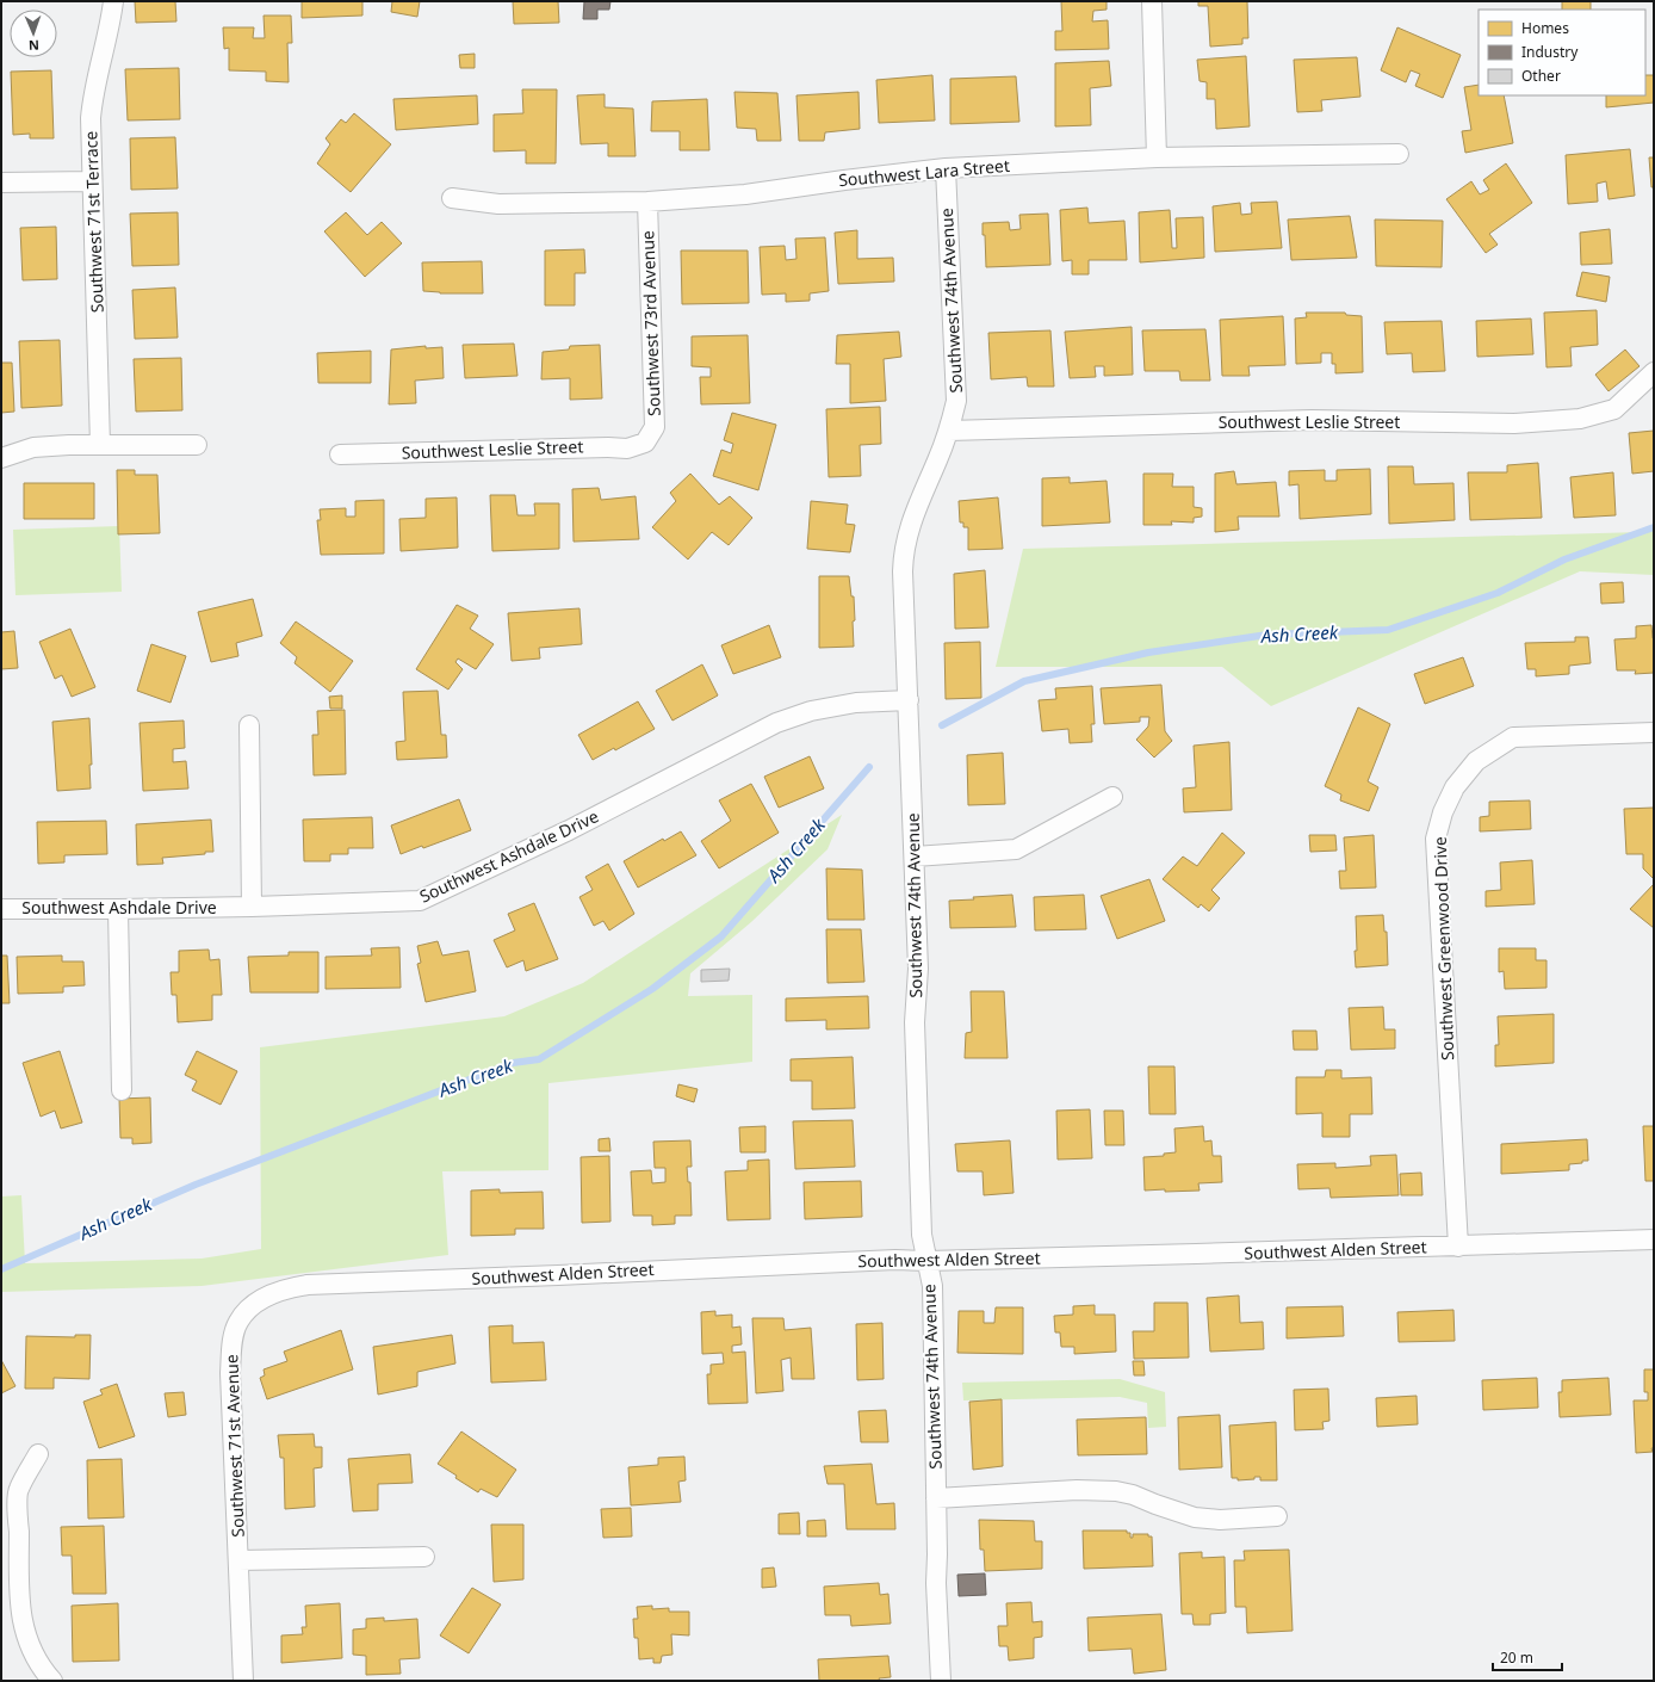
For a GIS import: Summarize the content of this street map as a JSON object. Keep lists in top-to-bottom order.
{
  "streets": {
    "street": [
      "Southwest Lara Street",
      "Southwest 71st Terrace",
      "Southwest 74th Avenue",
      "Southwest 73rd Avenue",
      "Southwest Leslie Street",
      "Southwest Ashdale Drive",
      "Southwest Greenwood Drive",
      "Southwest Alden Street",
      "Southwest 71st Avenue"
    ]
  },
  "crossings": [
    ["Southwest Lara Street", "Southwest 74th Avenue"],
    ["Southwest Lara Street", "Southwest 73rd Avenue"],
    ["Southwest 74th Avenue", "Southwest Leslie Street"],
    ["Southwest 74th Avenue", "Southwest Ashdale Drive"],
    ["Southwest 74th Avenue", "Southwest Alden Street"],
    ["Southwest 73rd Avenue", "Southwest Leslie Street"],
    ["Southwest Greenwood Drive", "Southwest Alden Street"],
    ["Southwest Alden Street", "Southwest 71st Avenue"]
  ],
  "water": ["Ash Creek"],
  "legend": ["Homes", "Industry", "Other"],
  "scale_bar": "20 m",
  "north": "bottom"
}
